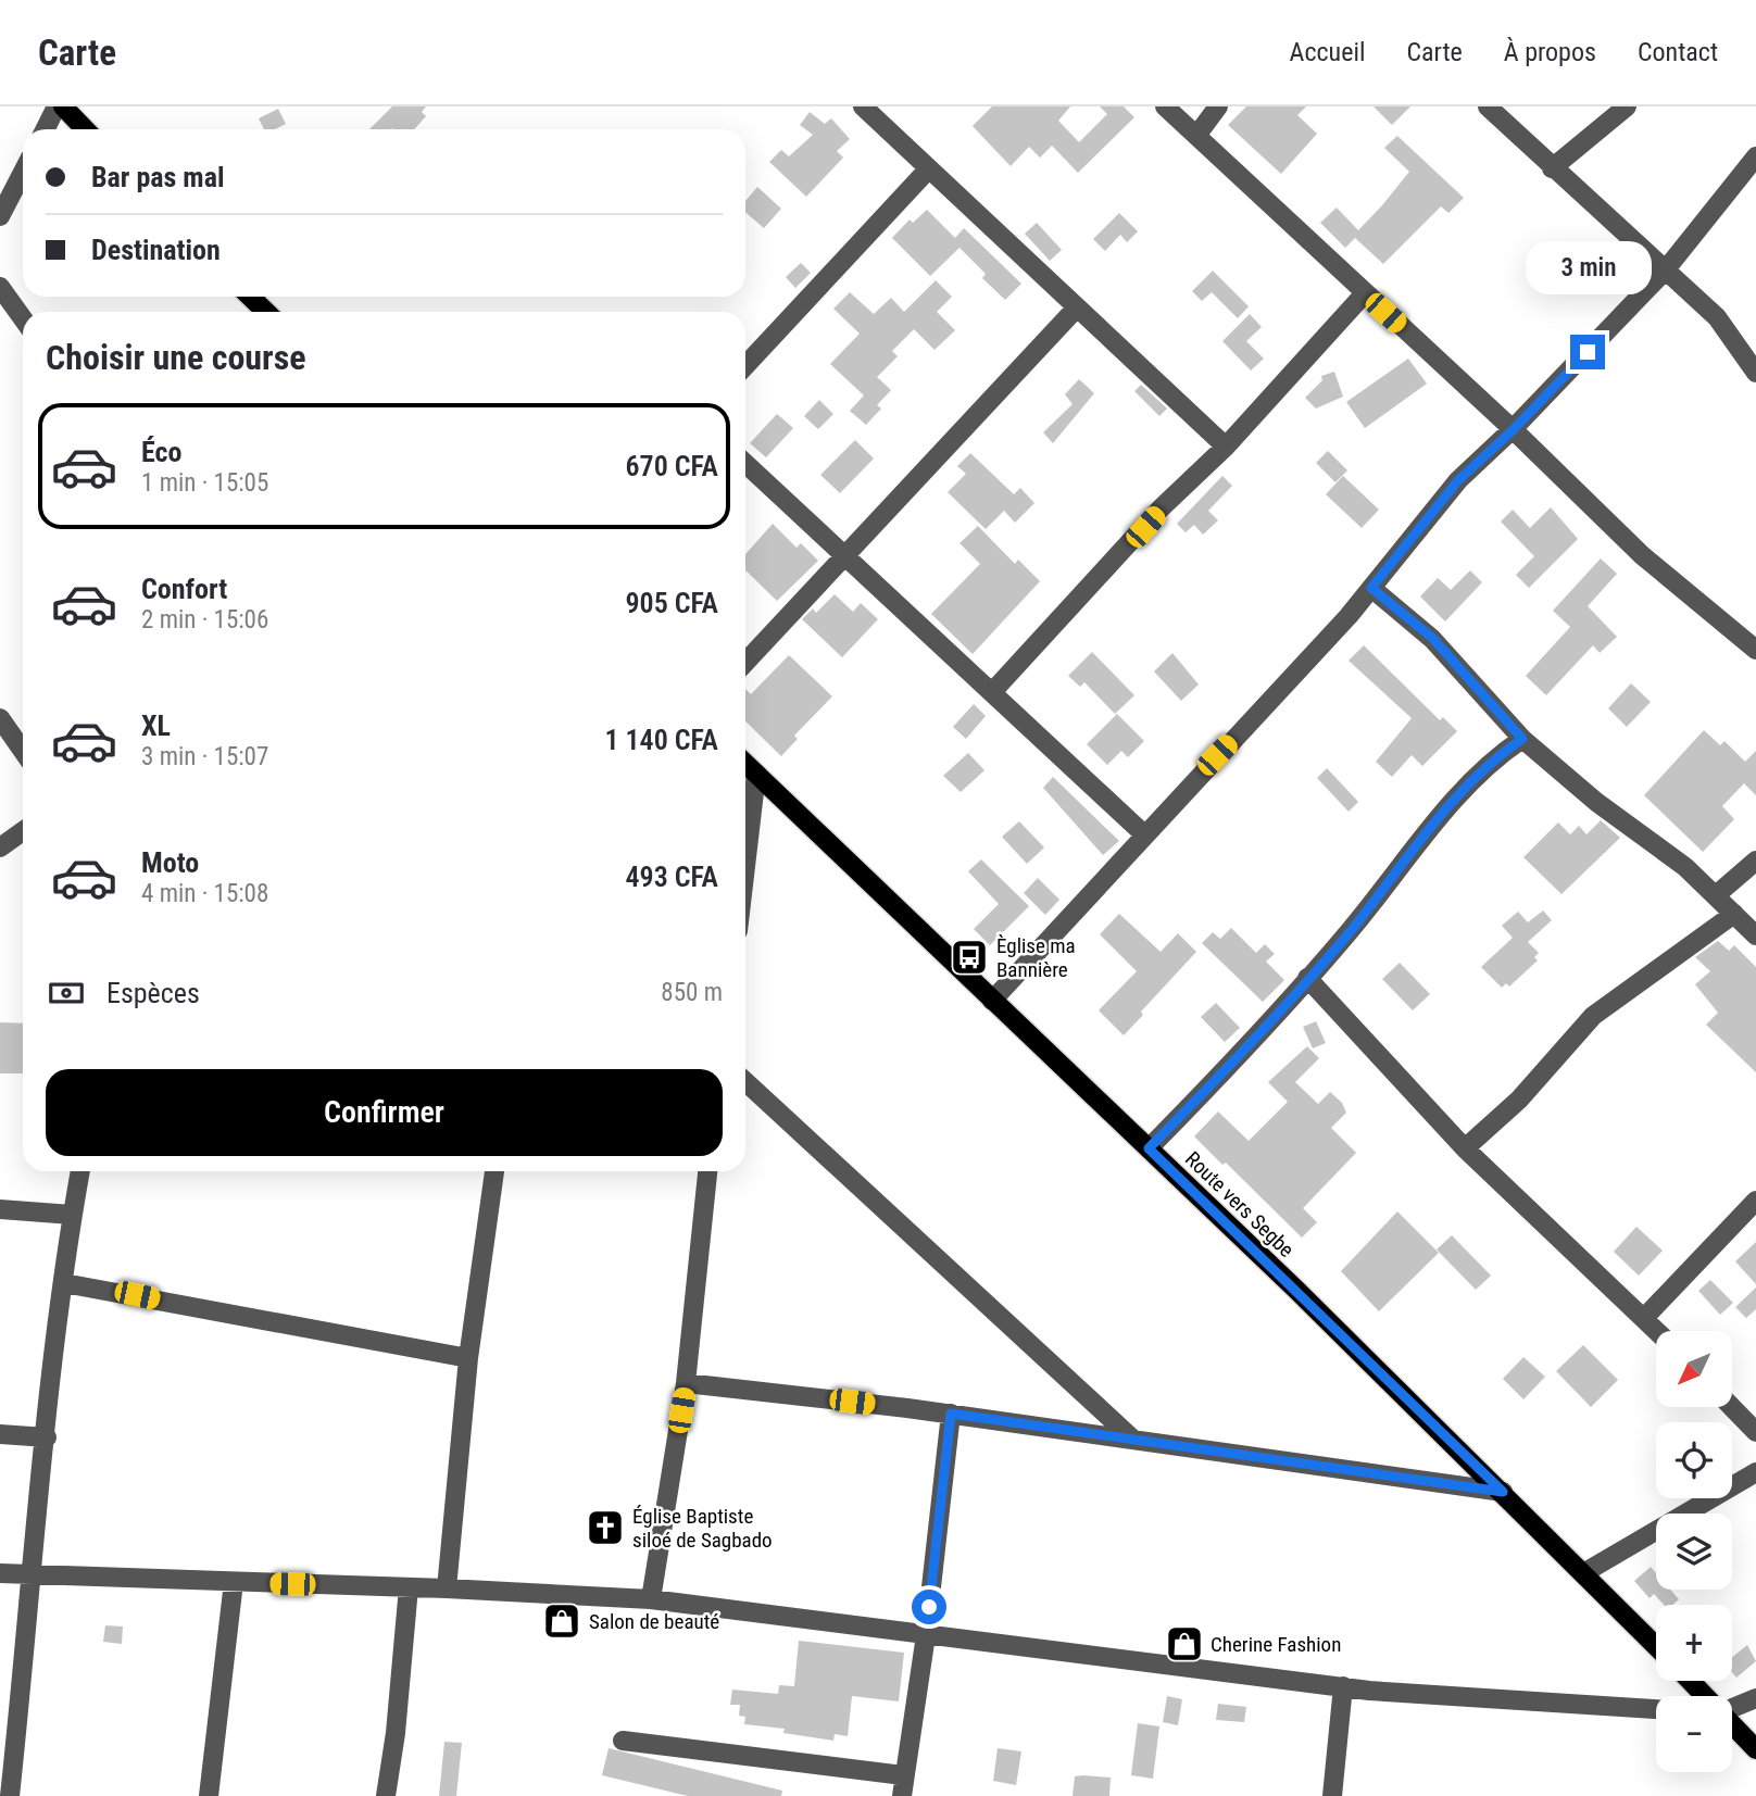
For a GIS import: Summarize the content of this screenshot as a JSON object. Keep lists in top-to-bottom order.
{
  "streets": {
    "main road": ["Route vers Segbe"]
  },
  "places": {
    "bus stop": ["Èglise ma Bannière"],
    "church": ["Église Baptiste siloé de Sagbado"],
    "shop": ["Salon de beauté", "Cherine Fashion"]
  },
  "north": "bottom left",
  "page": {
    "header": "Carte",
    "nav": [
      "Accueil",
      "Carte",
      "À propos",
      "Contact"
    ],
    "banner": ["Bar pas mal", "Destination"],
    "bubble": "3 min",
    "heading": "Choisir une course",
    "list": [
      {
        "name": "Éco",
        "note": "1 min · 15:05",
        "value": "670 CFA"
      },
      {
        "name": "Confort",
        "note": "2 min · 15:06",
        "value": "905 CFA"
      },
      {
        "name": "XL",
        "note": "3 min · 15:07",
        "value": "1 140 CFA"
      },
      {
        "name": "Moto",
        "note": "4 min · 15:08",
        "value": "493 CFA"
      }
    ],
    "pay": ["Espèces", "850 m"],
    "buttons": "Confirmer",
    "map_buttons": ["+", "−"]
  }
}
